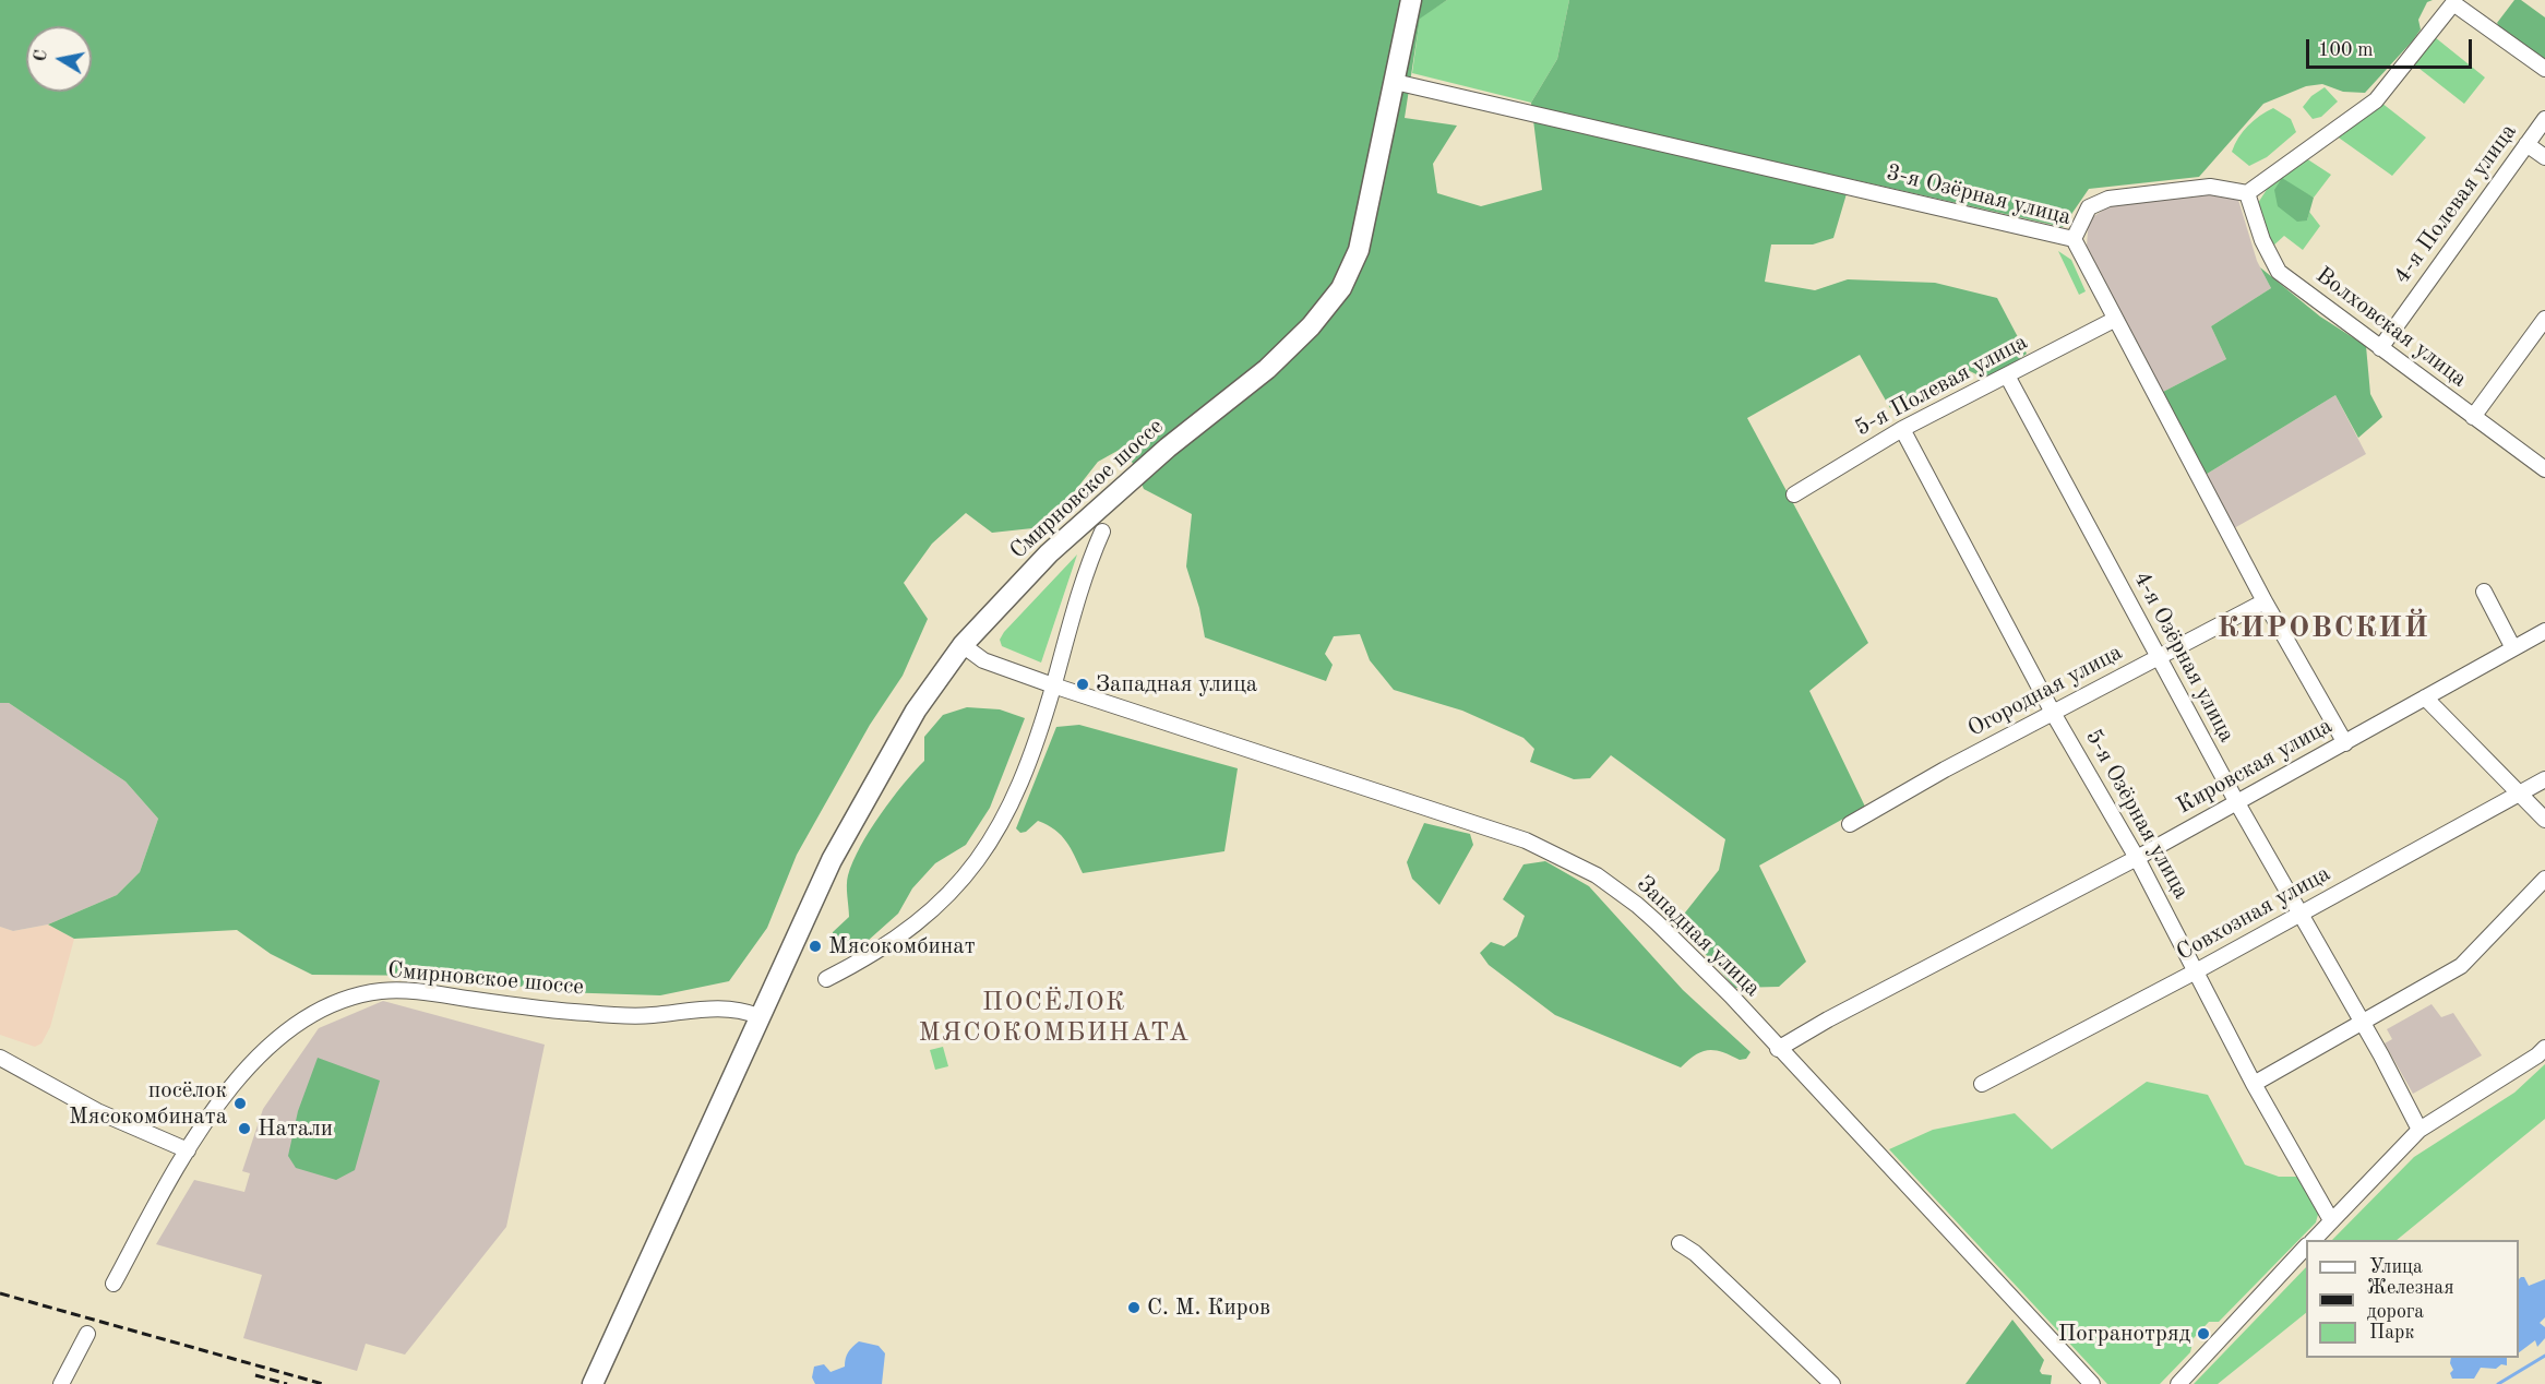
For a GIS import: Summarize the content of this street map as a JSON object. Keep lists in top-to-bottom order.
{
  "streets": {
    "main road": ["Смирновское шоссе"],
    "street": [
      "3-я Озёрная улица",
      "4-я Полевая улица",
      "Волховская улица",
      "5-я Полевая улица",
      "4-я Озёрная улица",
      "Огородная улица",
      "Кировская улица",
      "5-я Озёрная улица",
      "Совхозная улица",
      "Западная улица"
    ]
  },
  "crossings": [
    ["3-я Озёрная улица", "5-я Полевая улица"],
    ["3-я Озёрная улица", "Смирновское шоссе"],
    ["3-я Озёрная улица", "Огородная улица"],
    ["3-я Озёрная улица", "Кировская улица"],
    ["4-я Полевая улица", "Волховская улица"],
    ["5-я Полевая улица", "4-я Озёрная улица"],
    ["5-я Полевая улица", "5-я Озёрная улица"],
    ["Смирновское шоссе", "Западная улица"],
    ["4-я Озёрная улица", "Огородная улица"],
    ["4-я Озёрная улица", "Кировская улица"],
    ["4-я Озёрная улица", "Совхозная улица"],
    ["Огородная улица", "5-я Озёрная улица"],
    ["Кировская улица", "5-я Озёрная улица"],
    ["Кировская улица", "Западная улица"],
    ["5-я Озёрная улица", "Совхозная улица"]
  ],
  "districts": ["КИРОВСКИЙ", "ПОСЁЛОК МЯСОКОМБИНАТА"],
  "places": [
    "Западная улица",
    "Мясокомбинат",
    "посёлок Мясокомбината",
    "Натали",
    "С. М. Киров",
    "Погранотряд"
  ],
  "legend": ["Улица", "Железная дорога", "Парк"],
  "scale_bar": "100 m",
  "north": "left"
}
